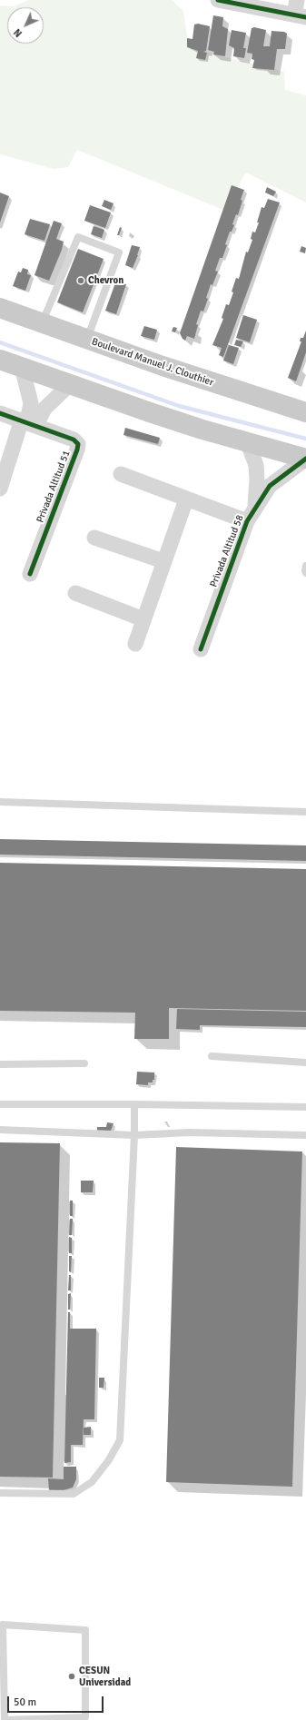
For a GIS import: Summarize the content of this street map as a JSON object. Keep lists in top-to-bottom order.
{
  "streets": {
    "main road": ["Boulevard Manuel J. Clouthier"],
    "street": ["Privada Altitud 51", "Privada Altitud 58"]
  },
  "places": ["Chevron", "CESUN Universidad"],
  "scale_bar": "50 m",
  "north": "bottom left"
}
